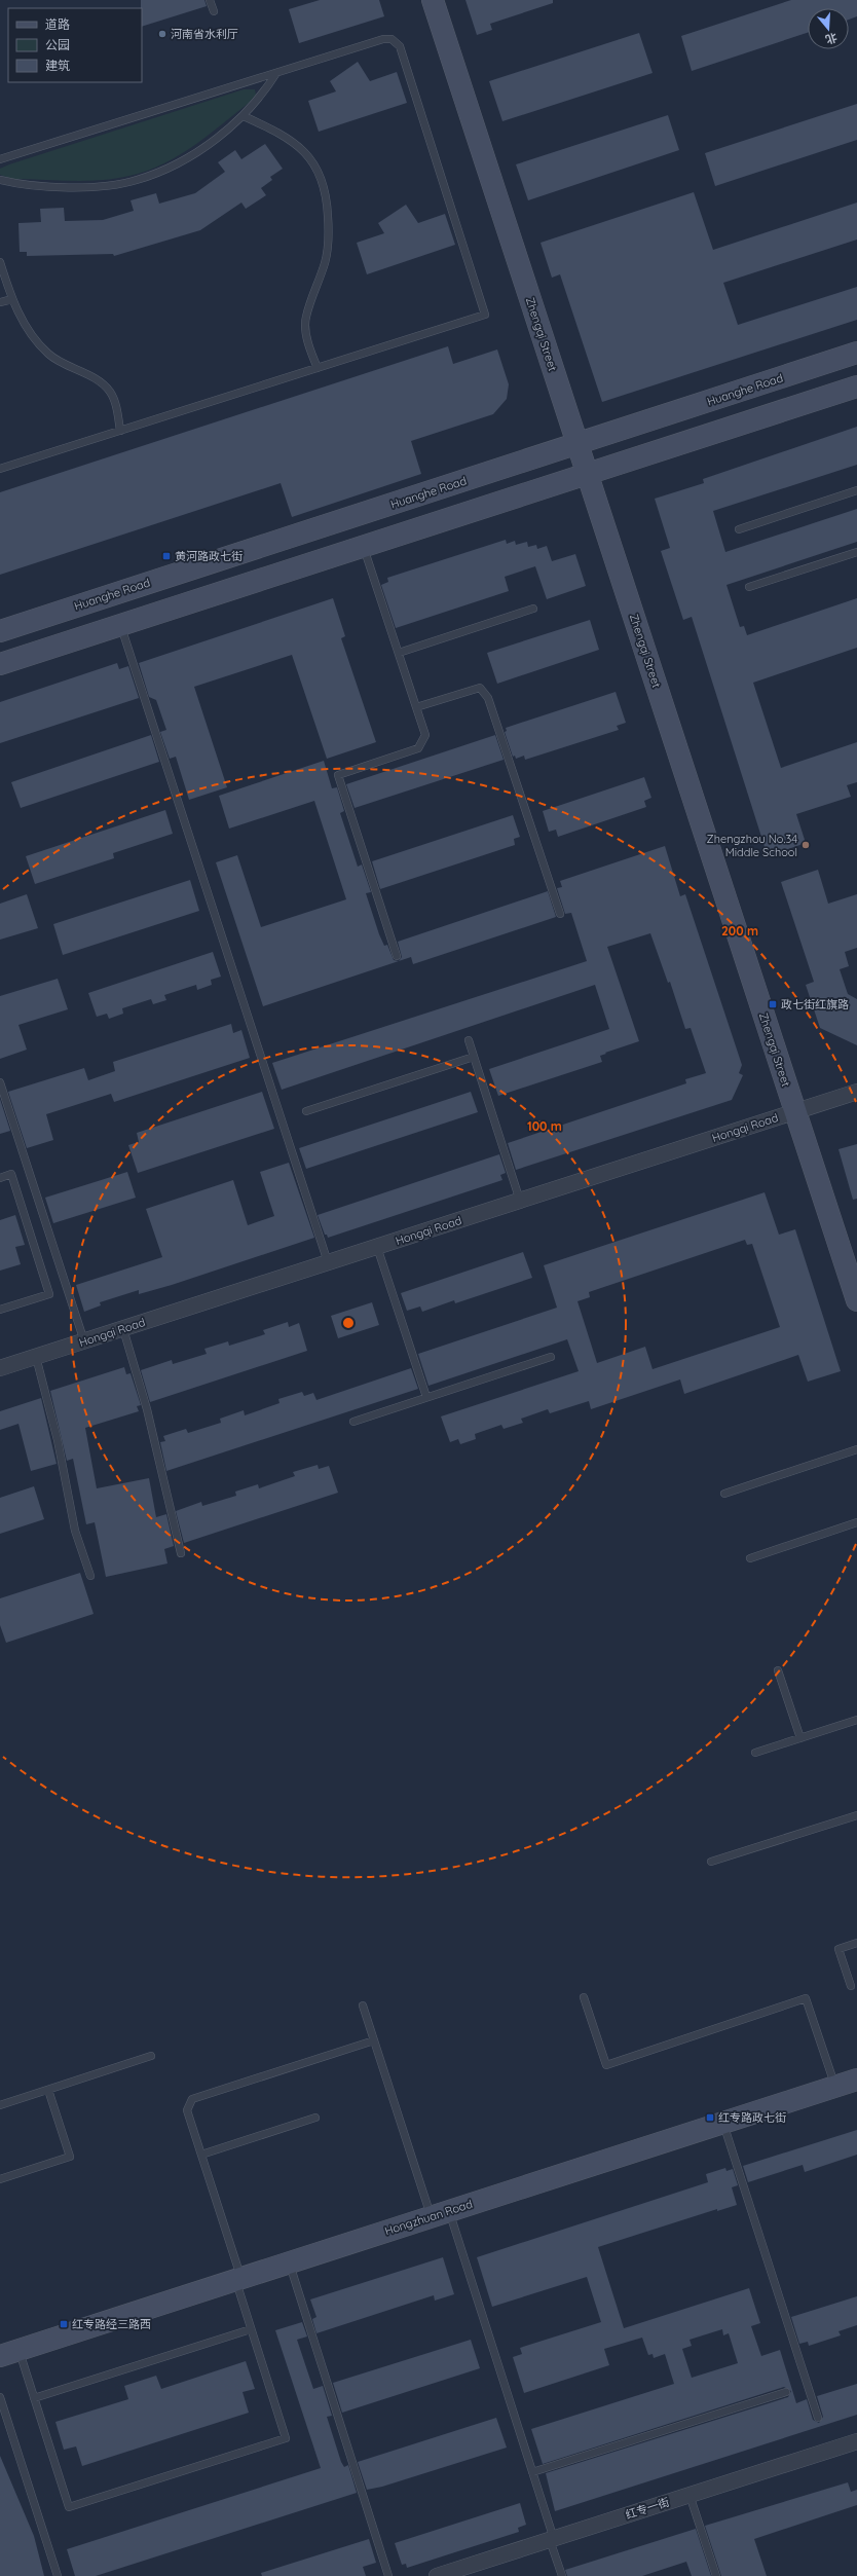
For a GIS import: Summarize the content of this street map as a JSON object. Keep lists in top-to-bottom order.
{
  "streets": {
    "street": [
      "Zhengqi Street",
      "Huanghe Road",
      "Hongqi Road",
      "Hongzhuan Road",
      "红专一街"
    ]
  },
  "crossings": [
    ["Zhengqi Street", "Huanghe Road"],
    ["Zhengqi Street", "Hongqi Road"]
  ],
  "places": {
    "other": ["河南省水利厅", "Zhengzhou No.34 Middle School"],
    "transit": [
      "黄河路政七街",
      "政七街红旗路",
      "红专路政七街",
      "红专路经三路西"
    ]
  },
  "legend": ["道路", "公园", "建筑"],
  "north": "bottom",
  "rings": ["200 m", "100 m"]
}
